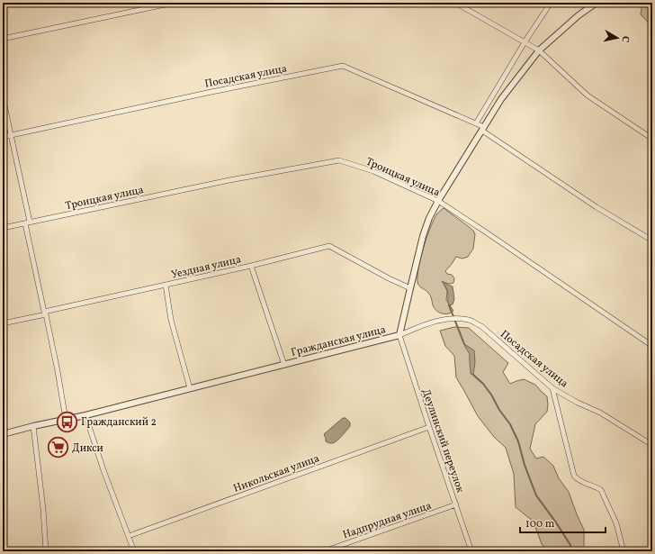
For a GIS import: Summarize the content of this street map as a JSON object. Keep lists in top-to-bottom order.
{
  "streets": {
    "street": [
      "Посадская улица",
      "Троицкая улица",
      "Уездная улица",
      "Гражданская улица",
      "Деулинский переулок",
      "Никольская улица",
      "Надпрудная улица"
    ]
  },
  "crossings": [
    ["Посадская улица", "Гражданская улица"],
    ["Посадская улица", "Деулинский переулок"],
    ["Троицкая улица", "Гражданская улица"],
    ["Уездная улица", "Гражданская улица"],
    ["Гражданская улица", "Деулинский переулок"],
    ["Деулинский переулок", "Никольская улица"],
    ["Деулинский переулок", "Надпрудная улица"]
  ],
  "places": {
    "bus stop": ["Гражданский 2"],
    "supermarket": ["Дикси"]
  },
  "scale_bar": "100 m",
  "north": "right"
}
